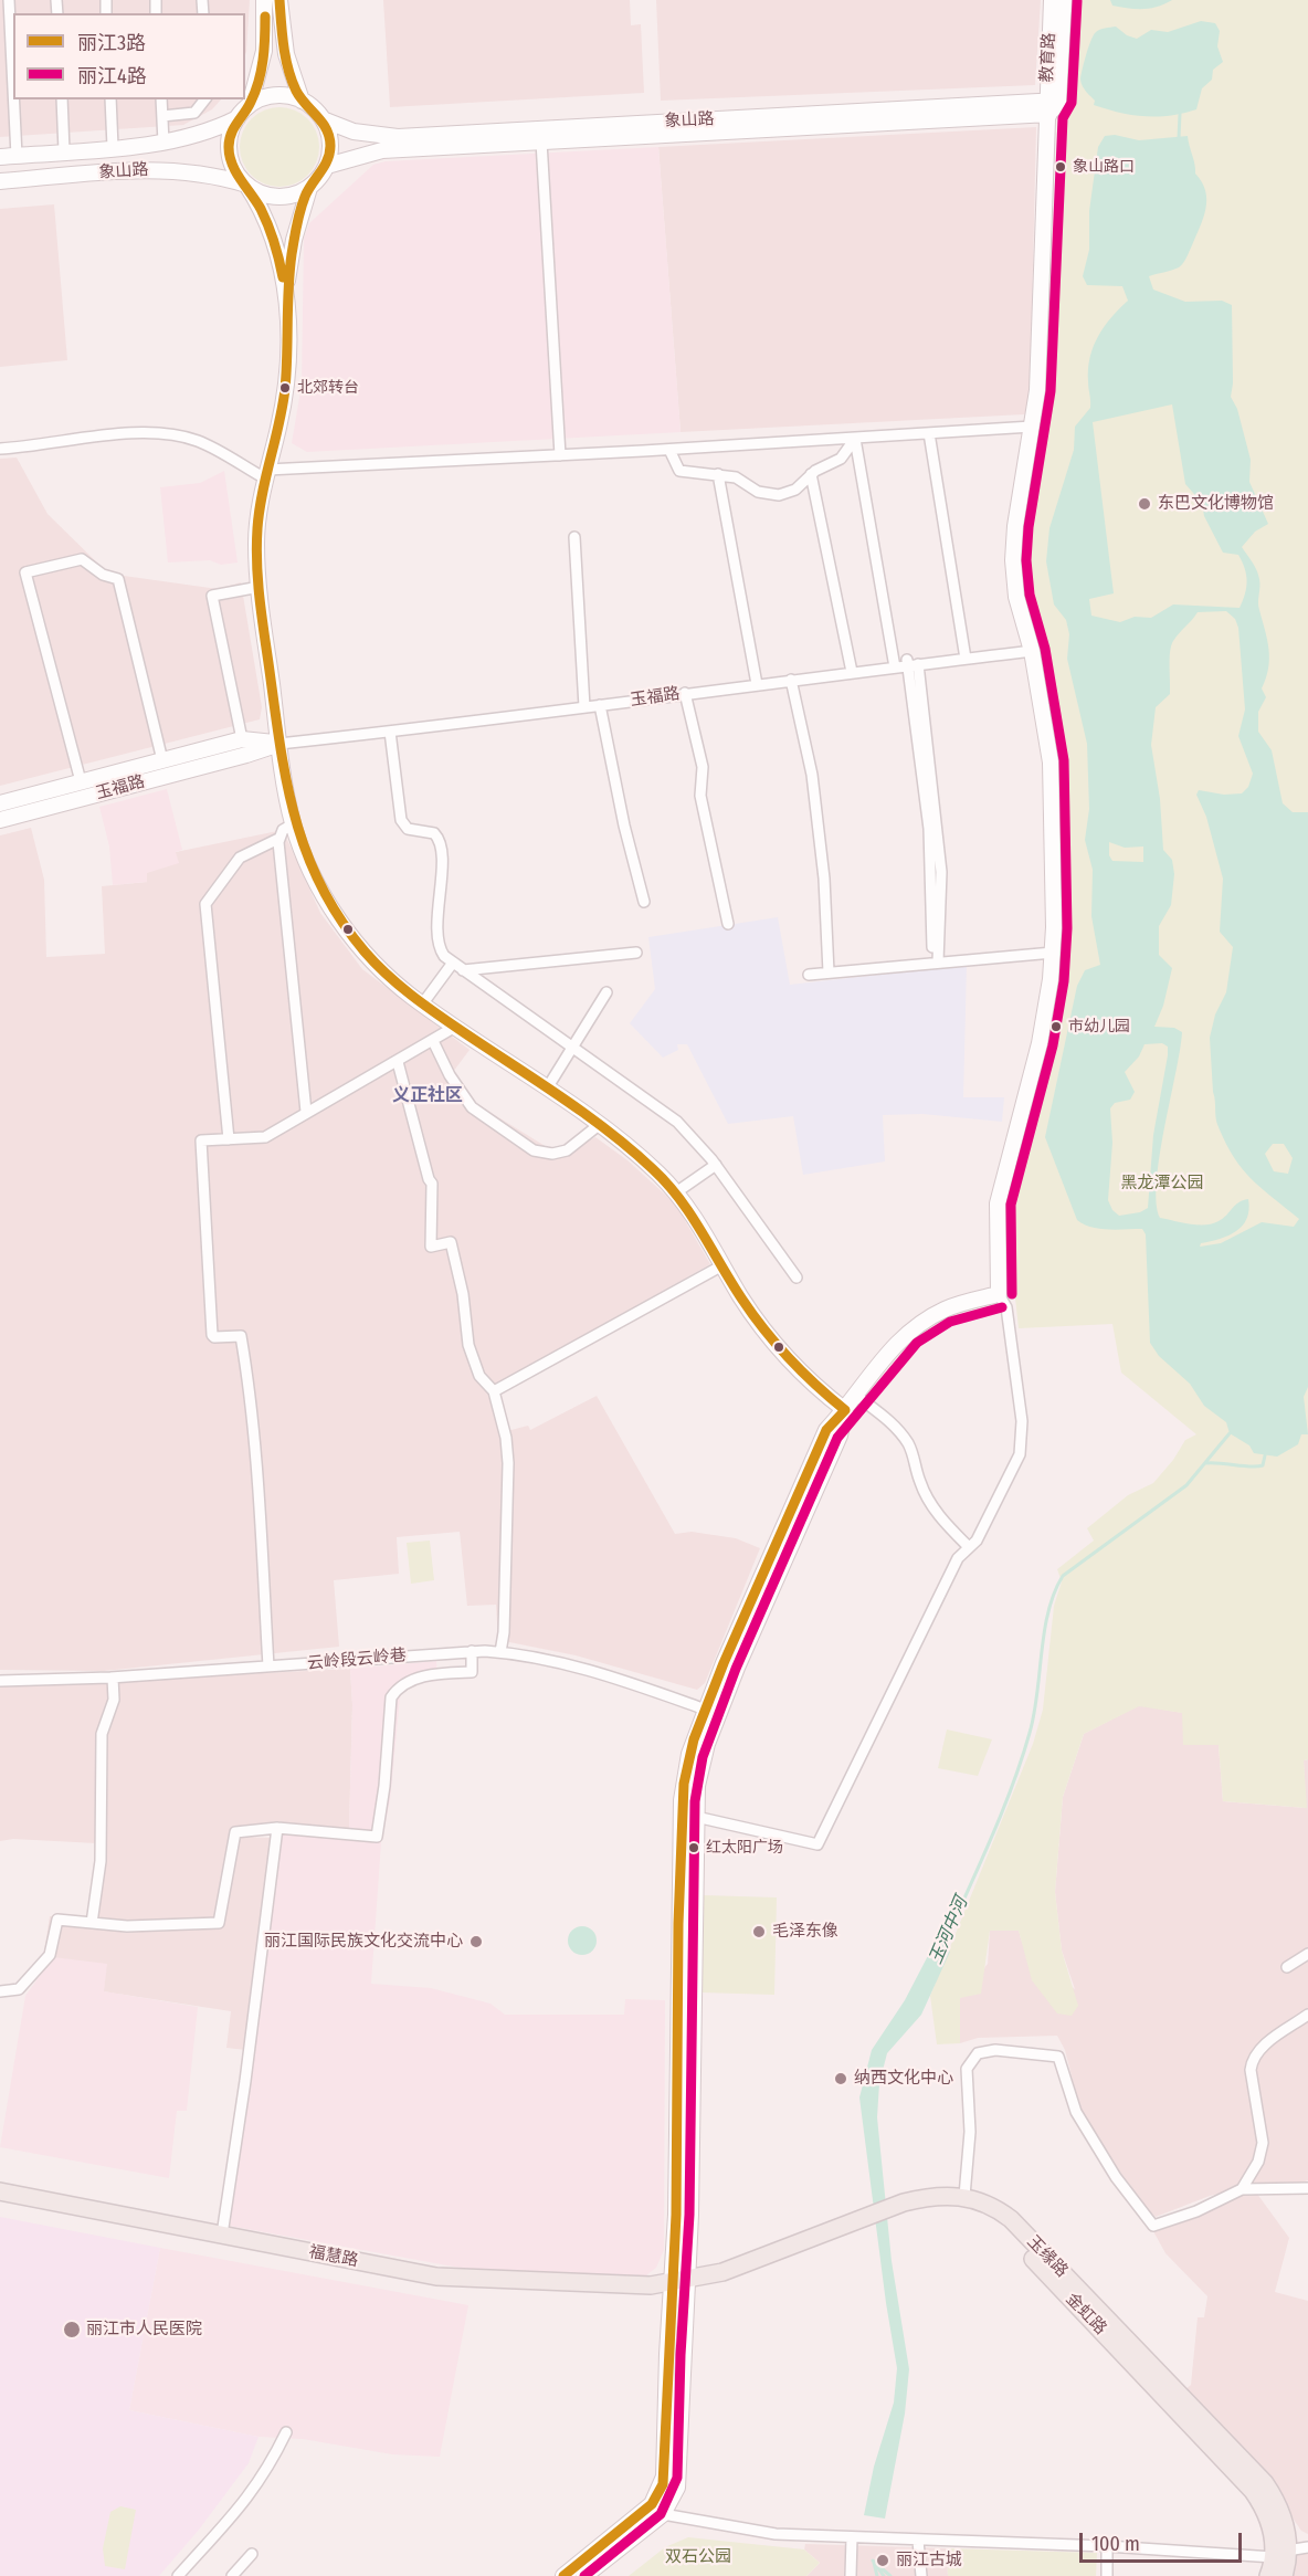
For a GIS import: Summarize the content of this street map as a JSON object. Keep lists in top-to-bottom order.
{
  "streets": {
    "main road": [
      "教育路",
      "象山路",
      "玉福路",
      "福慧路",
      "玉缘路",
      "金虹路"
    ],
    "street": ["云岭段云岭巷"]
  },
  "crossings": [
    ["教育路", "象山路"],
    ["教育路", "玉福路"],
    ["福慧路", "金虹路"],
    ["玉缘路", "金虹路"]
  ],
  "districts": ["义正社区"],
  "water": ["玉河中河"],
  "parks": ["黑龙潭公园", "双石公园"],
  "places": [
    "象山路口",
    "北郊转台",
    "东巴文化博物馆",
    "市幼儿园",
    "红太阳广场",
    "毛泽东像",
    "丽江国际民族文化交流中心",
    "纳西文化中心",
    "丽江市人民医院",
    "丽江古城"
  ],
  "lines": ["transit line 丽江3路", "transit line 丽江4路"],
  "legend": ["丽江3路", "丽江4路"],
  "scale_bar": "100 m"
}
